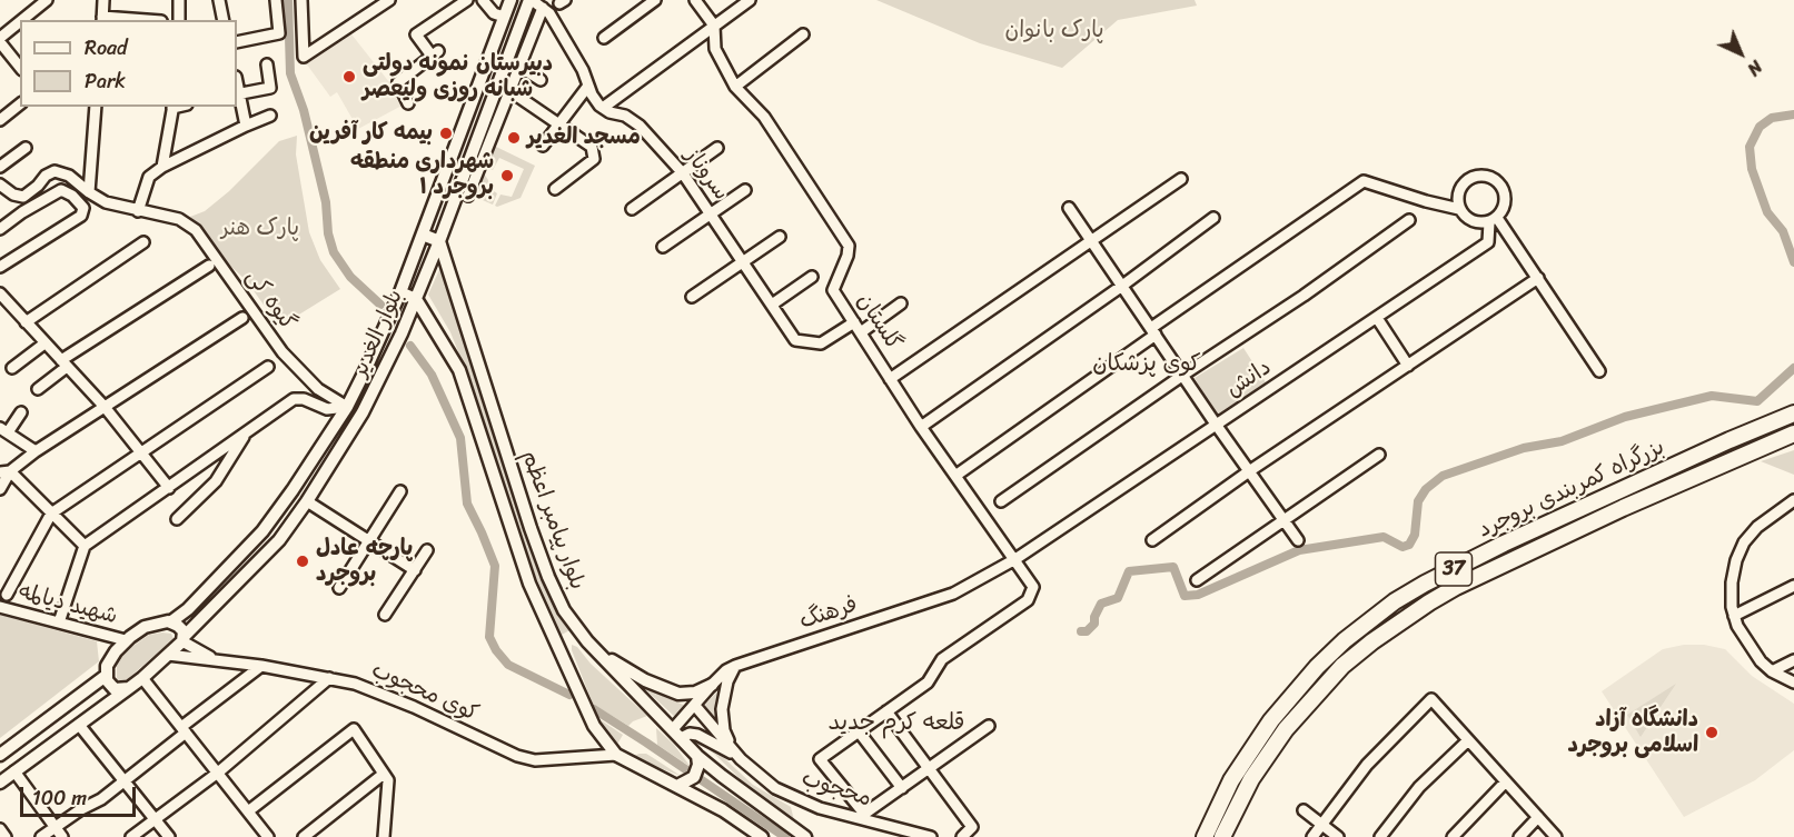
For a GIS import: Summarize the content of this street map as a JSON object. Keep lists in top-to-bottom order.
{
  "streets": {
    "highway": ["بزرگراه کمربندی بروجرد", "37"],
    "main road": ["بلوار الغدیر", "بلوار پیامبر اعظم"],
    "street": [
      "سروناز",
      "گیوه کی",
      "گلستان",
      "دانش",
      "شهید دیالمه",
      "فرهنگ",
      "کوی محجوب",
      "محجوب"
    ]
  },
  "crossings": [
    ["سروناز", "گلستان"],
    ["گیوه کی", "بلوار الغدیر"],
    ["گلستان", "دانش"],
    ["گلستان", "فرهنگ"],
    ["بلوار الغدیر", "بلوار پیامبر اعظم"],
    ["بلوار الغدیر", "کوی محجوب"],
    ["دانش", "فرهنگ"],
    ["بلوار پیامبر اعظم", "فرهنگ"],
    ["بلوار پیامبر اعظم", "کوی محجوب"]
  ],
  "districts": ["کوی پزشکان", "قلعه کرم جدید"],
  "parks": ["پارک بانوان", "پارک هنر"],
  "places": [
    "دبیرستان نمونه دولتی شبانه روزی ولیعصر",
    "بیمه کار آفرین",
    "مسجد الغدیر",
    "شهرداری منطقه ۱ بروجرد",
    "پارچه عادل بروجرد",
    "دانشگاه آزاد اسلامی بروجرد"
  ],
  "legend": ["Road", "Park"],
  "scale_bar": "100 m",
  "north": "bottom right"
}
